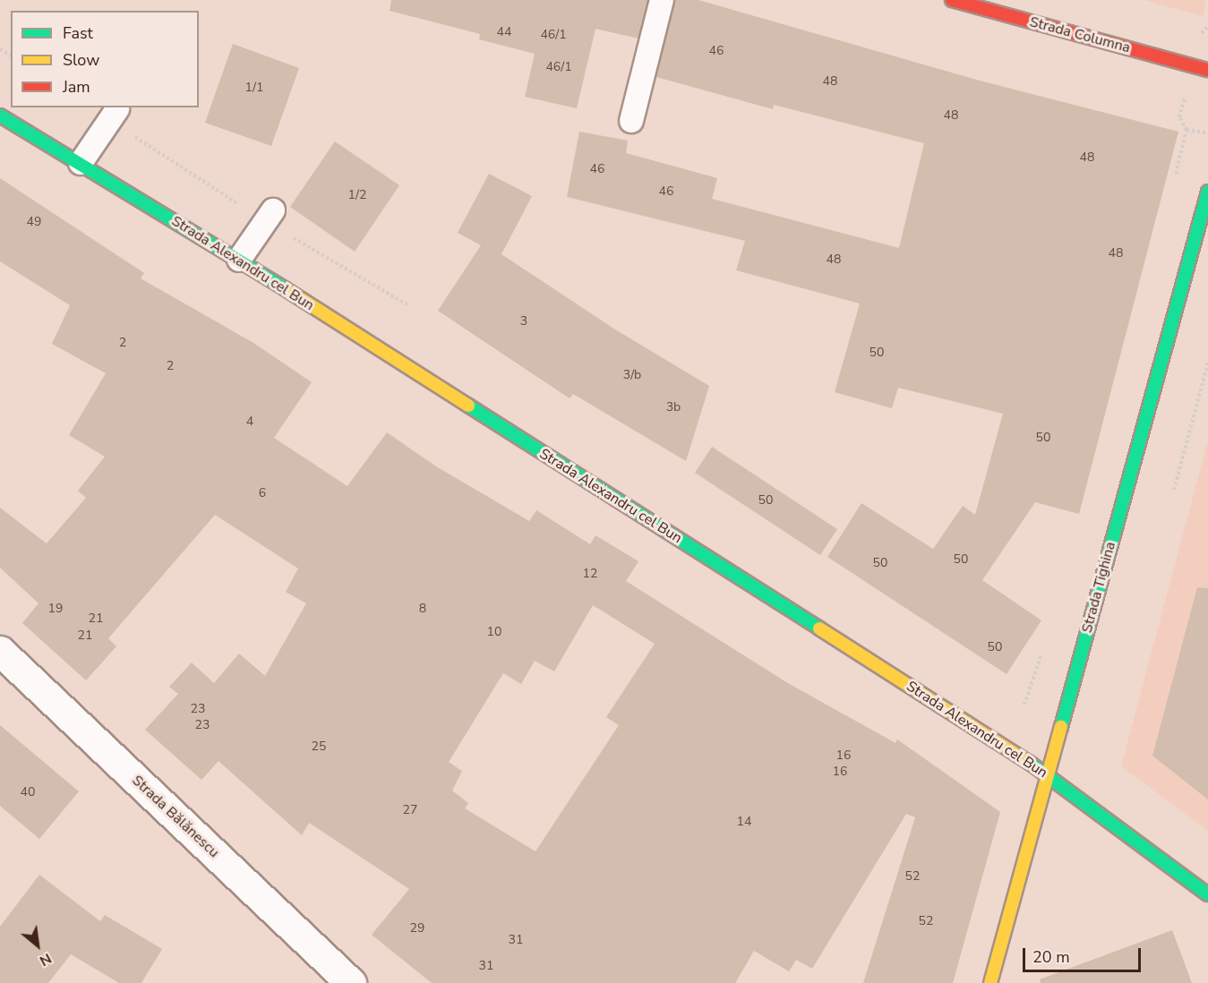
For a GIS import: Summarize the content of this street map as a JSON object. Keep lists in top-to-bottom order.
{
  "streets": {
    "street": [
      "Strada Columna",
      "Strada Alexandru cel Bun",
      "Strada Tighina",
      "Strada Bălănescu"
    ]
  },
  "crossings": [
    ["Strada Alexandru cel Bun", "Strada Tighina"]
  ],
  "house_numbers": [
    "44",
    "46/1",
    "46",
    "46/1",
    "48",
    "1/1",
    "48",
    "48",
    "46",
    "46",
    "1/2",
    "49",
    "48",
    "48",
    "3",
    "2",
    "50",
    "2",
    "3/b",
    "3b",
    "4",
    "50",
    "6",
    "50",
    "50",
    "50",
    "12",
    "19",
    "8",
    "21",
    "10",
    "21",
    "50",
    "23",
    "23",
    "25",
    "16",
    "16",
    "40",
    "27",
    "14",
    "52",
    "52",
    "29",
    "31",
    "31"
  ],
  "legend": ["Fast", "Slow", "Jam"],
  "scale_bar": "20 m",
  "north": "bottom right"
}
